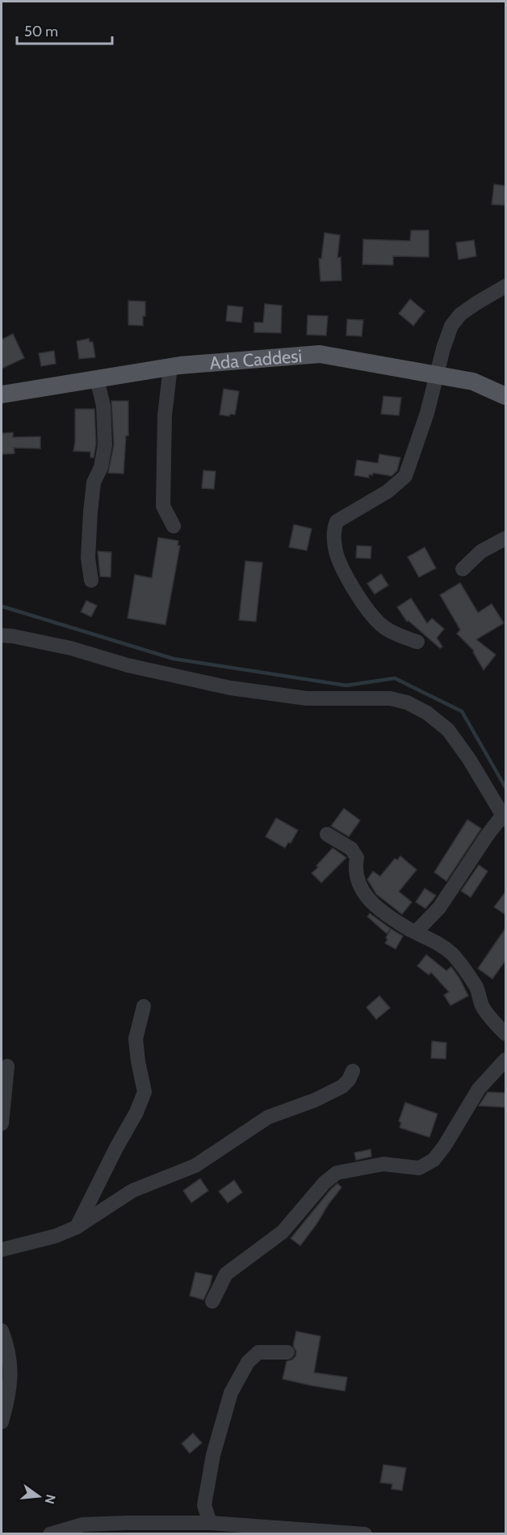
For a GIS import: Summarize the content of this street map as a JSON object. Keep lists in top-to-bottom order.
{
  "streets": {
    "main road": ["Ada Caddesi"]
  },
  "scale_bar": "50 m",
  "north": "right"
}
